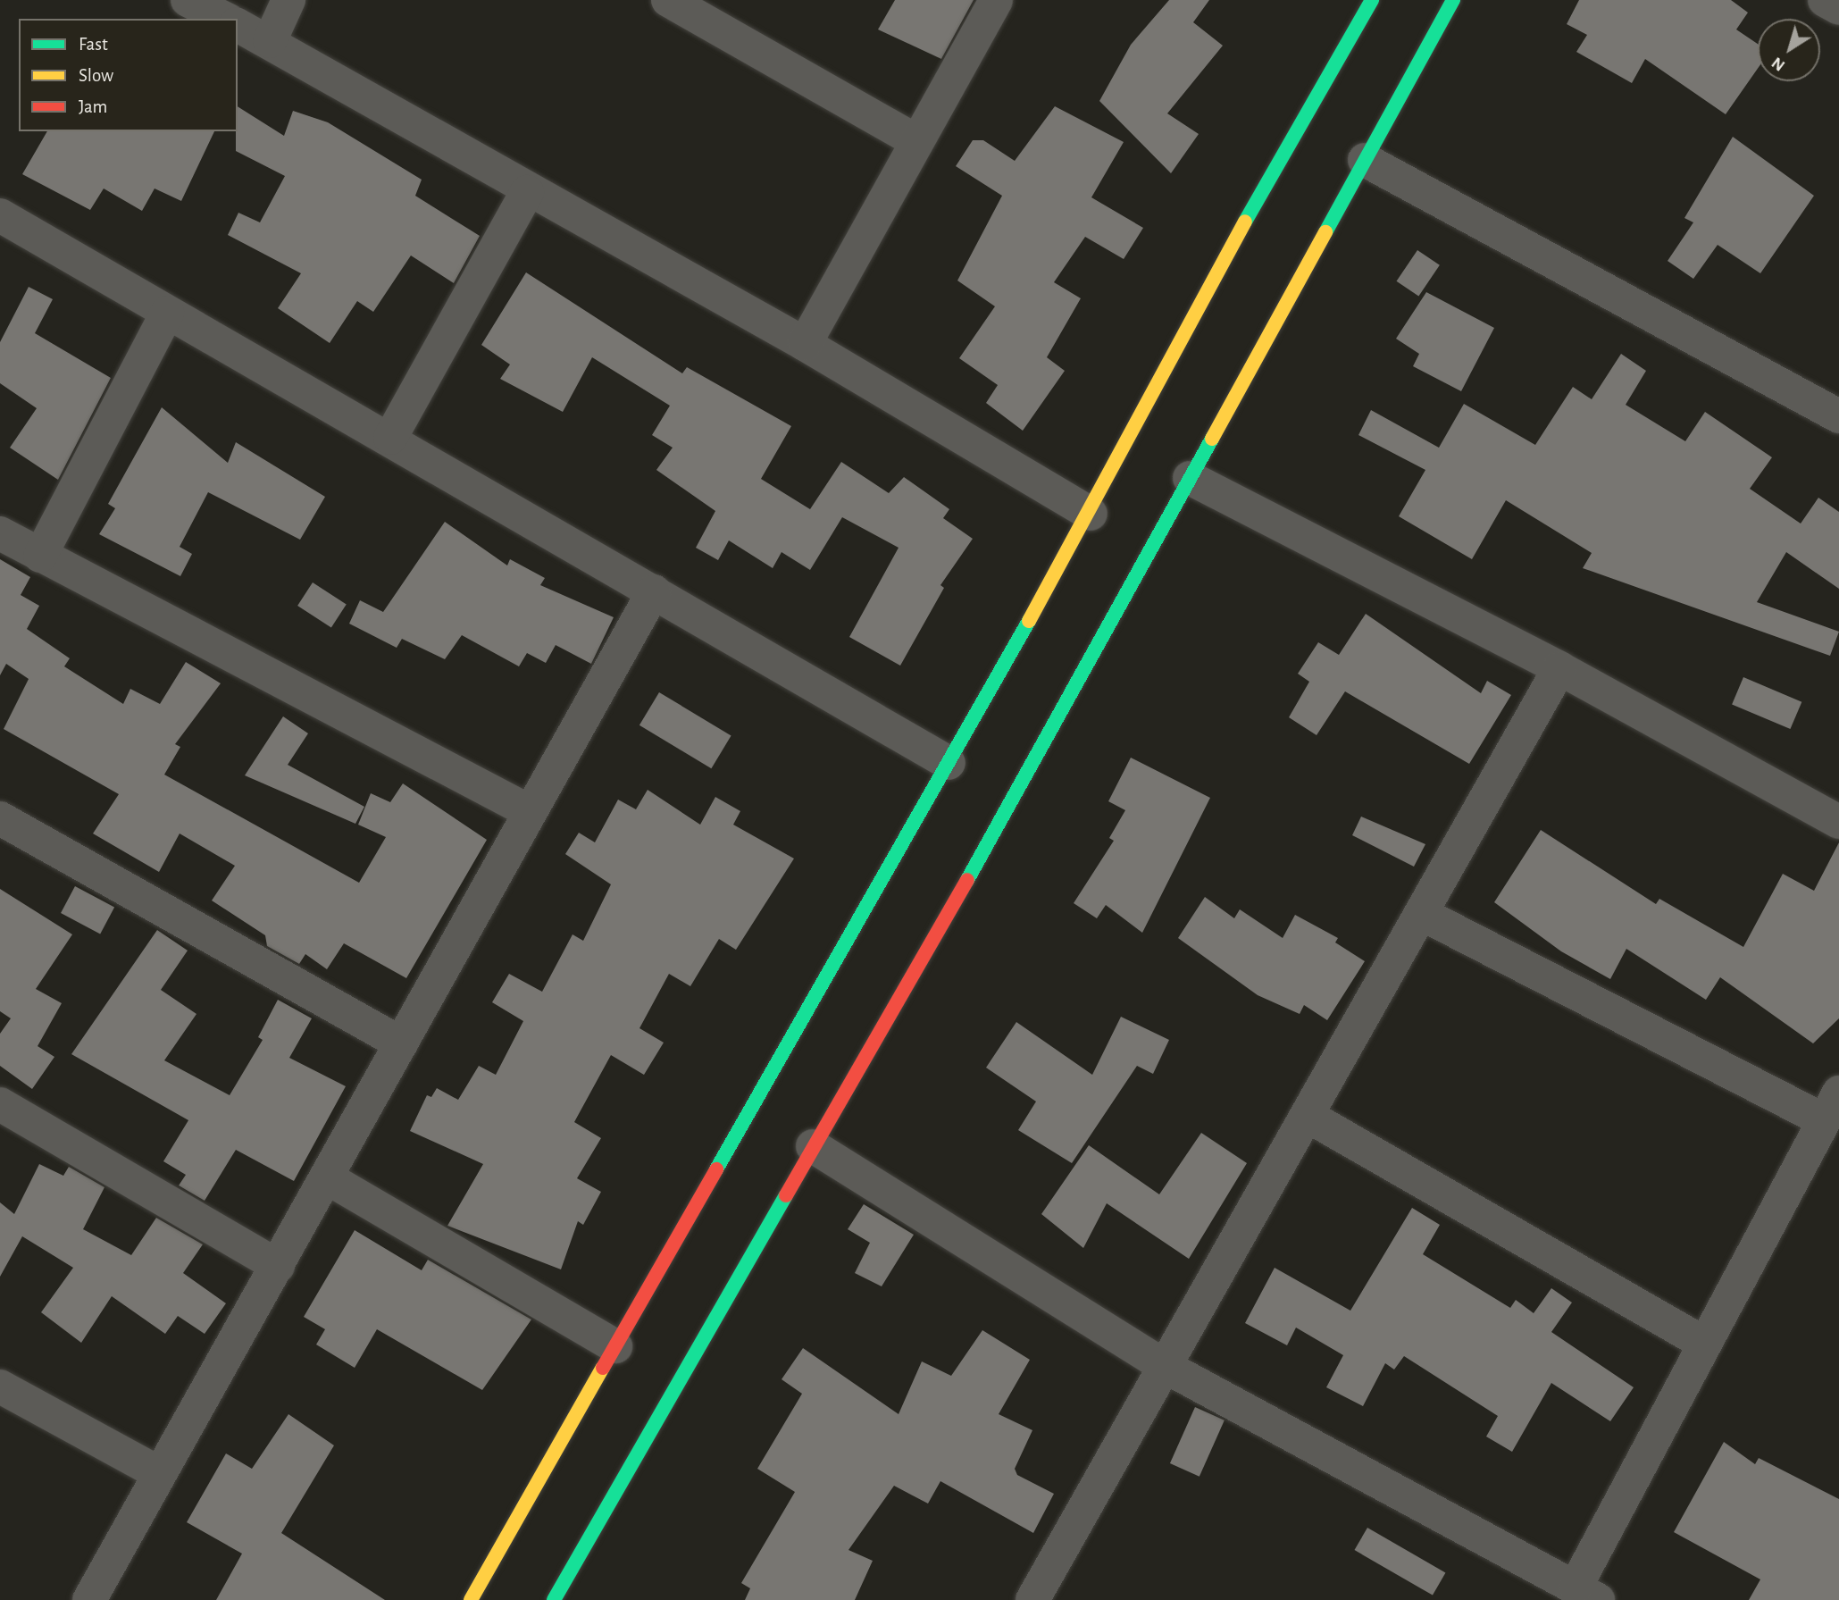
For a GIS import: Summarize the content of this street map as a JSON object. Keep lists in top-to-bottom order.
{
  "legend": ["Fast", "Slow", "Jam"],
  "north": "bottom left"
}
